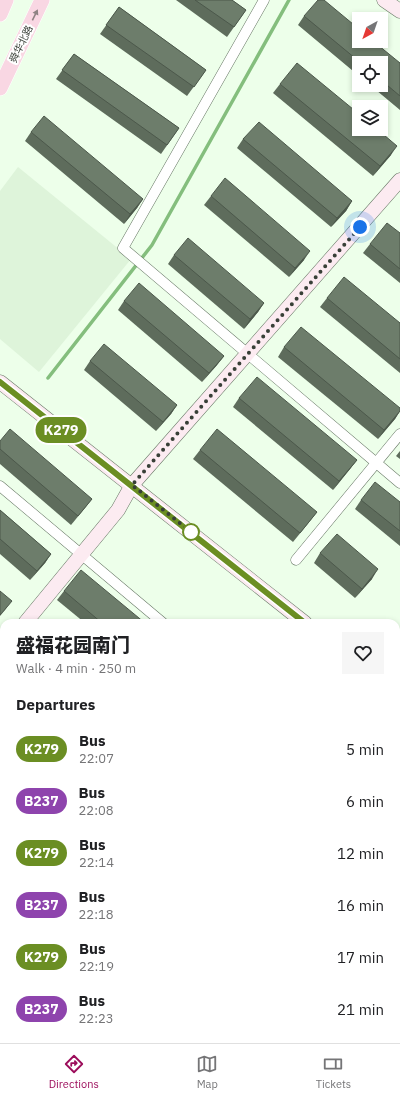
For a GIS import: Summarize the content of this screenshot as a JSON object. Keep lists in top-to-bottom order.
{
  "streets": {
    "main road": ["舜华北路"]
  },
  "one_way": ["舜华北路"],
  "lines": ["bus line K279"],
  "north": "bottom left",
  "page": {
    "on_map": "K279",
    "heading": [
      ["盛福花园南门", "Walk · 4 min · 250 m"],
      "Departures"
    ],
    "list": [
      {
        "mark": "K279",
        "name": "Bus",
        "note": "22:07",
        "value": "5 min"
      },
      {
        "mark": "B237",
        "name": "Bus",
        "note": "22:08",
        "value": "6 min"
      },
      {
        "mark": "K279",
        "name": "Bus",
        "note": "22:14",
        "value": "12 min"
      },
      {
        "mark": "B237",
        "name": "Bus",
        "note": "22:18",
        "value": "16 min"
      },
      {
        "mark": "K279",
        "name": "Bus",
        "note": "22:19",
        "value": "17 min"
      },
      {
        "mark": "B237",
        "name": "Bus",
        "note": "22:23",
        "value": "21 min"
      }
    ],
    "tabs": ["Directions", "Map", "Tickets"]
  }
}
